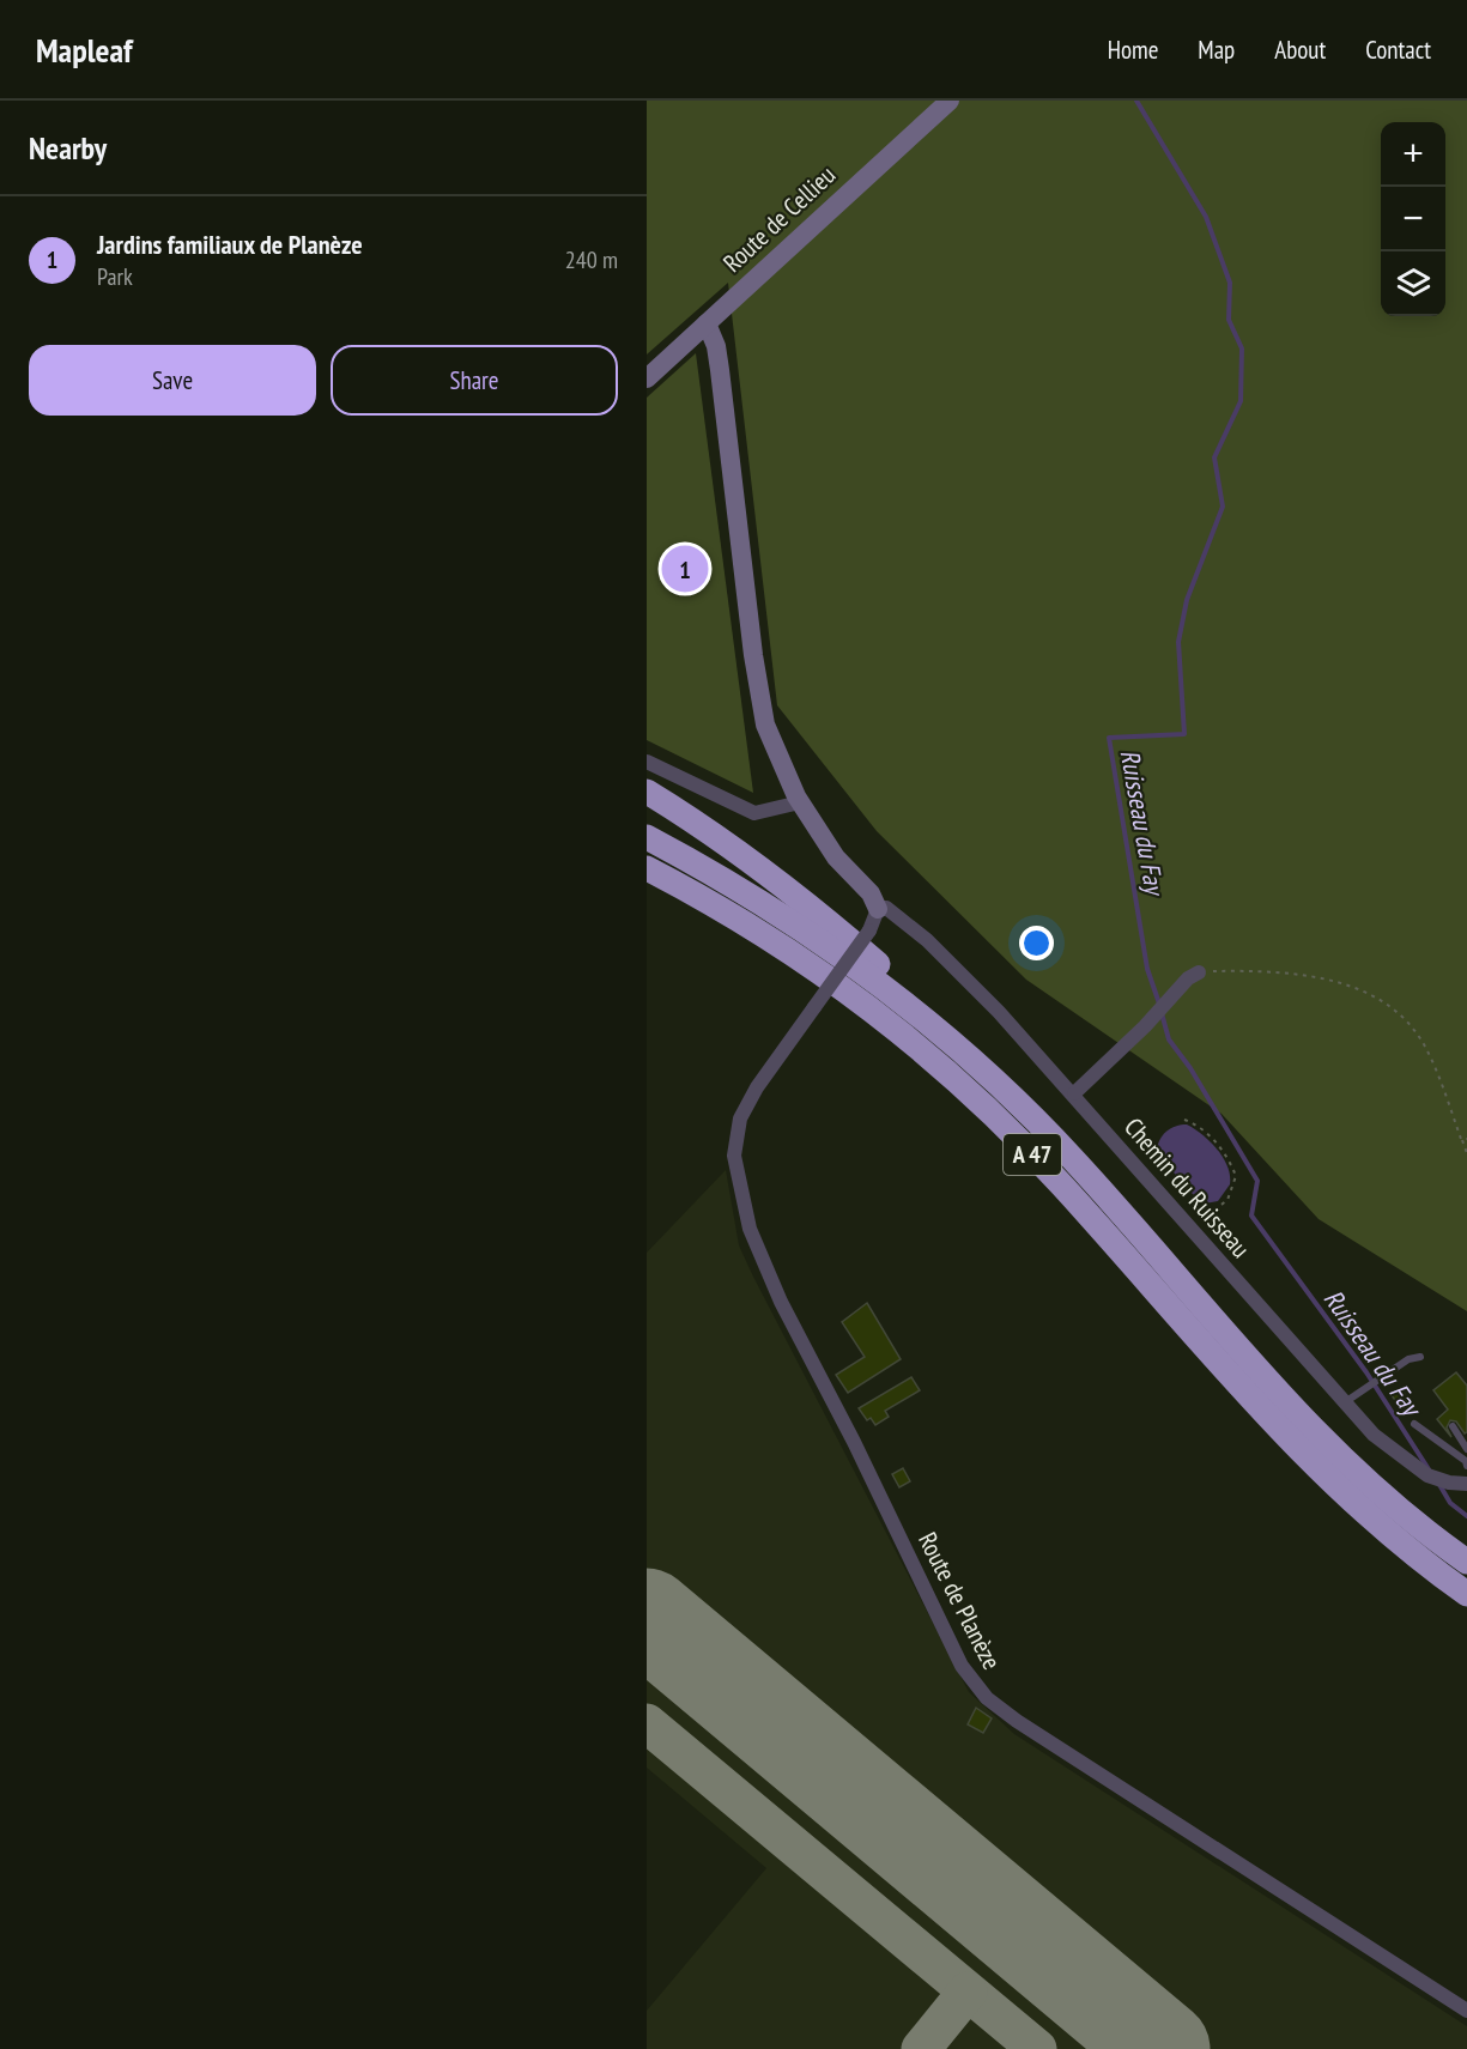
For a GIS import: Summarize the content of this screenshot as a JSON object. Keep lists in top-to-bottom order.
{
  "streets": {
    "highway": ["A 47"],
    "street": ["Route de Cellieu", "Chemin du Ruisseau", "Route de Planèze"]
  },
  "crossings": [
    ["Chemin du Ruisseau", "Route de Planèze"]
  ],
  "water": ["Ruisseau du Fay"],
  "page": {
    "header": "Mapleaf",
    "nav": [
      "Home",
      "Map",
      "About",
      "Contact"
    ],
    "heading": "Nearby",
    "map_buttons": ["+", "−"],
    "list": [
      {
        "mark": "1",
        "name": "Jardins familiaux de Planèze",
        "note": "Park",
        "value": "240 m"
      }
    ],
    "buttons": ["Save", "Share"],
    "pins": "1"
  }
}
